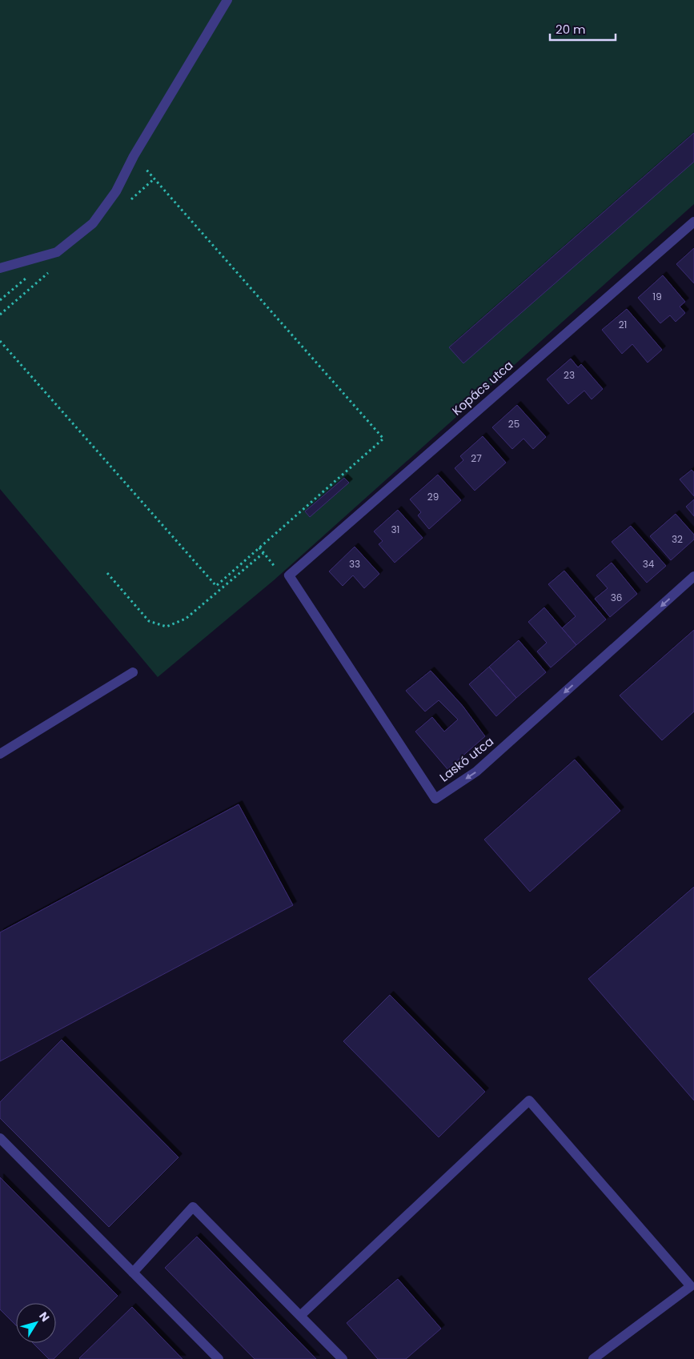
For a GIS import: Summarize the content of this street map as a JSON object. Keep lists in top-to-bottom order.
{
  "streets": {
    "street": ["Kopács utca", "Laskó utca"]
  },
  "crossings": [
    ["Kopács utca", "Laskó utca"]
  ],
  "house_numbers": [
    "19",
    "21",
    "23",
    "25",
    "27",
    "29",
    "31",
    "32",
    "33",
    "34",
    "36"
  ],
  "scale_bar": "20 m",
  "north": "top right"
}
